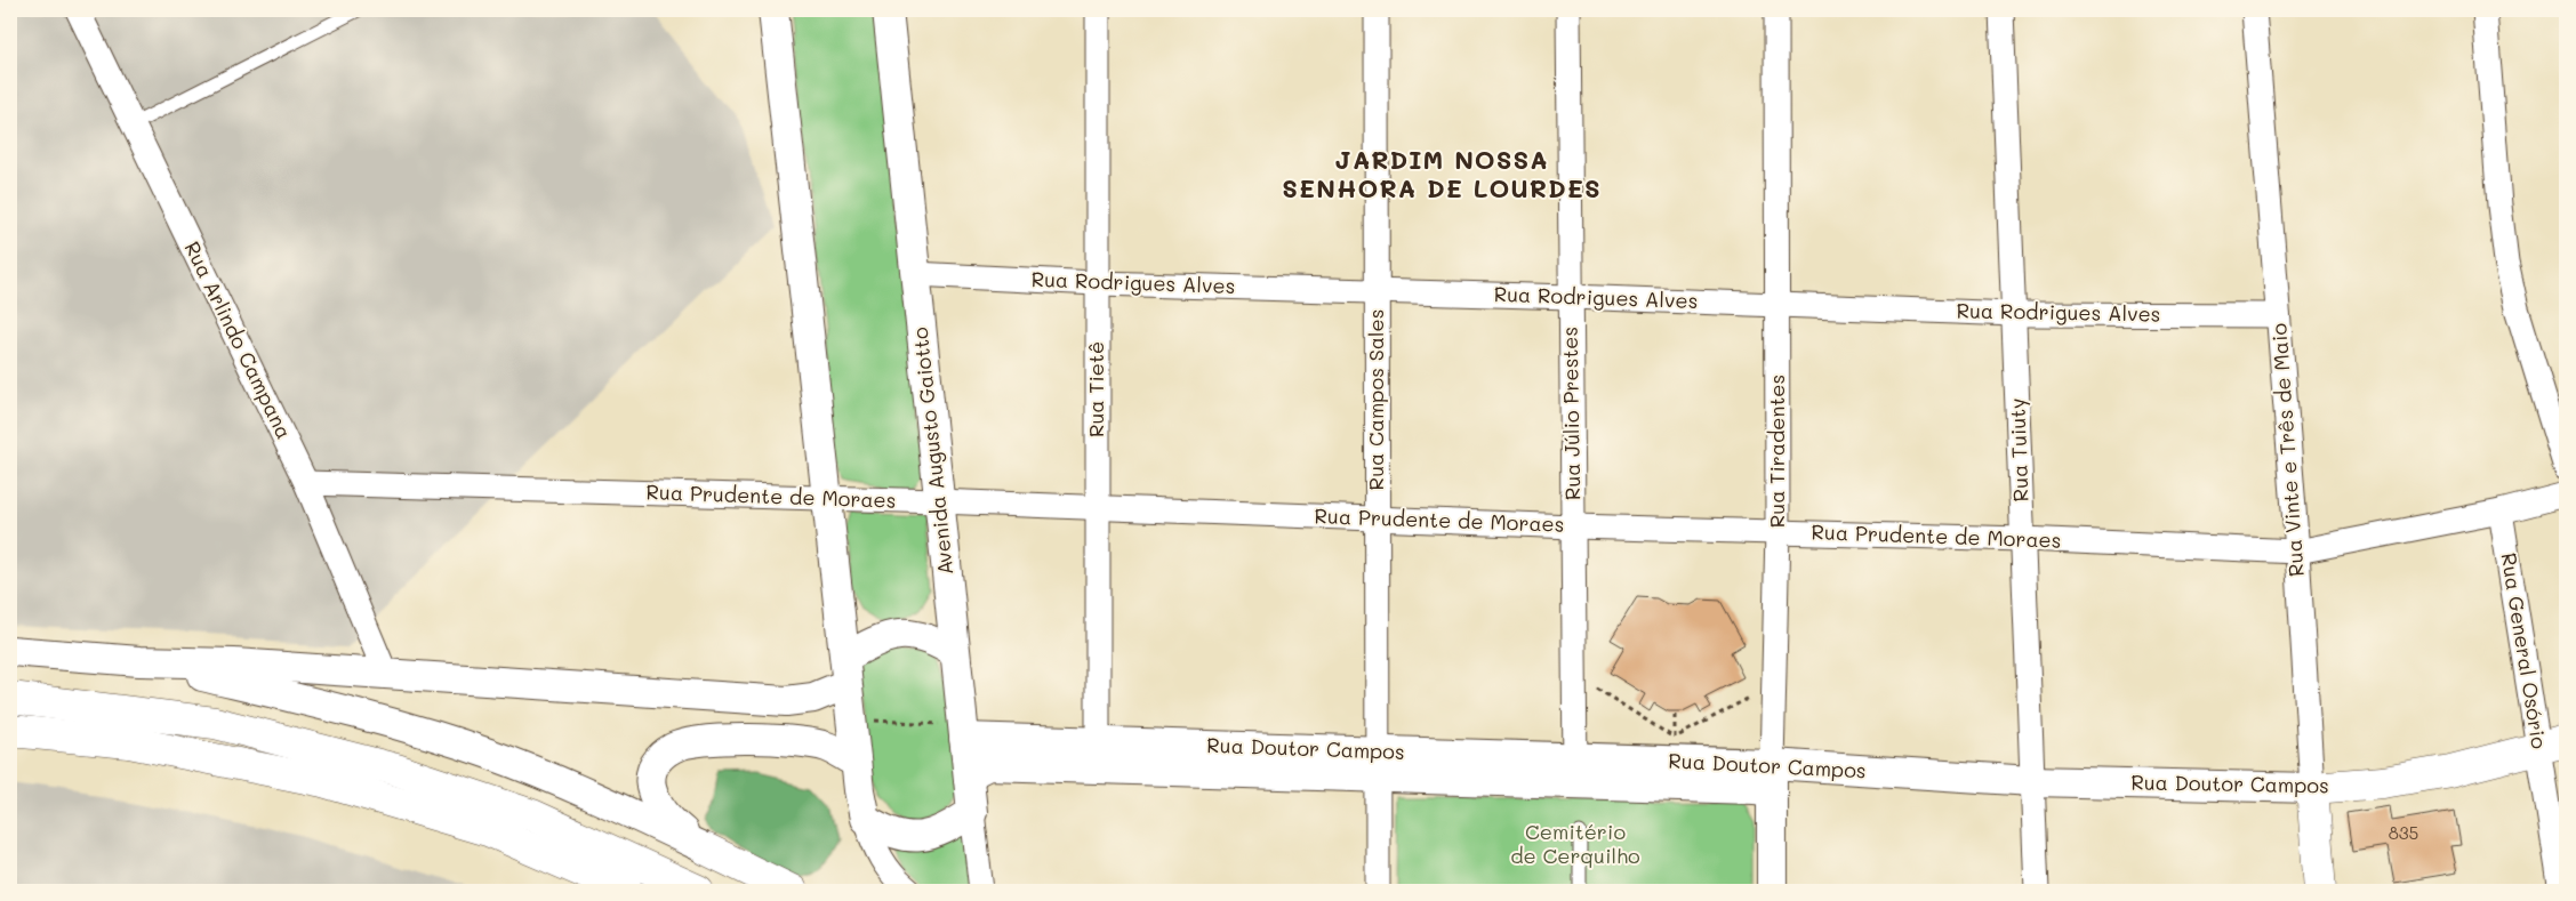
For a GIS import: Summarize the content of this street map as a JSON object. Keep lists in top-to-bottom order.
{
  "streets": {
    "main road": ["Rua Vinte e Três de Maio", "Rua Doutor Campos"],
    "street": [
      "Rua Rodrigues Alves",
      "Rua Arlindo Campana",
      "Rua Tietê",
      "Rua Campos Sales",
      "Rua Júlio Prestes",
      "Rua Tuiuty",
      "Avenida Augusto Gaiotto",
      "Rua Tiradentes",
      "Rua Prudente de Moraes",
      "Rua General Osório"
    ]
  },
  "crossings": [
    ["Rua Rodrigues Alves", "Rua Tietê"],
    ["Rua Rodrigues Alves", "Rua Campos Sales"],
    ["Rua Rodrigues Alves", "Rua Júlio Prestes"],
    ["Rua Rodrigues Alves", "Rua Tuiuty"],
    ["Rua Rodrigues Alves", "Rua Vinte e Três de Maio"],
    ["Rua Rodrigues Alves", "Avenida Augusto Gaiotto"],
    ["Rua Rodrigues Alves", "Rua Tiradentes"],
    ["Rua Arlindo Campana", "Rua Prudente de Moraes"],
    ["Rua Tietê", "Rua Prudente de Moraes"],
    ["Rua Tietê", "Rua Doutor Campos"],
    ["Rua Campos Sales", "Rua Prudente de Moraes"],
    ["Rua Campos Sales", "Rua Doutor Campos"],
    ["Rua Júlio Prestes", "Rua Prudente de Moraes"],
    ["Rua Júlio Prestes", "Rua Doutor Campos"],
    ["Rua Tuiuty", "Rua Prudente de Moraes"],
    ["Rua Tuiuty", "Rua Doutor Campos"],
    ["Rua Vinte e Três de Maio", "Rua Prudente de Moraes"],
    ["Rua Vinte e Três de Maio", "Rua Doutor Campos"],
    ["Avenida Augusto Gaiotto", "Rua Prudente de Moraes"],
    ["Avenida Augusto Gaiotto", "Rua Doutor Campos"],
    ["Rua Tiradentes", "Rua Prudente de Moraes"],
    ["Rua Tiradentes", "Rua Doutor Campos"],
    ["Rua Prudente de Moraes", "Rua General Osório"],
    ["Rua General Osório", "Rua Doutor Campos"]
  ],
  "districts": ["JARDIM NOSSA SENHORA DE LOURDES"],
  "parks": ["Cemitério de Cerquilho"],
  "house_numbers": ["835"]
}
